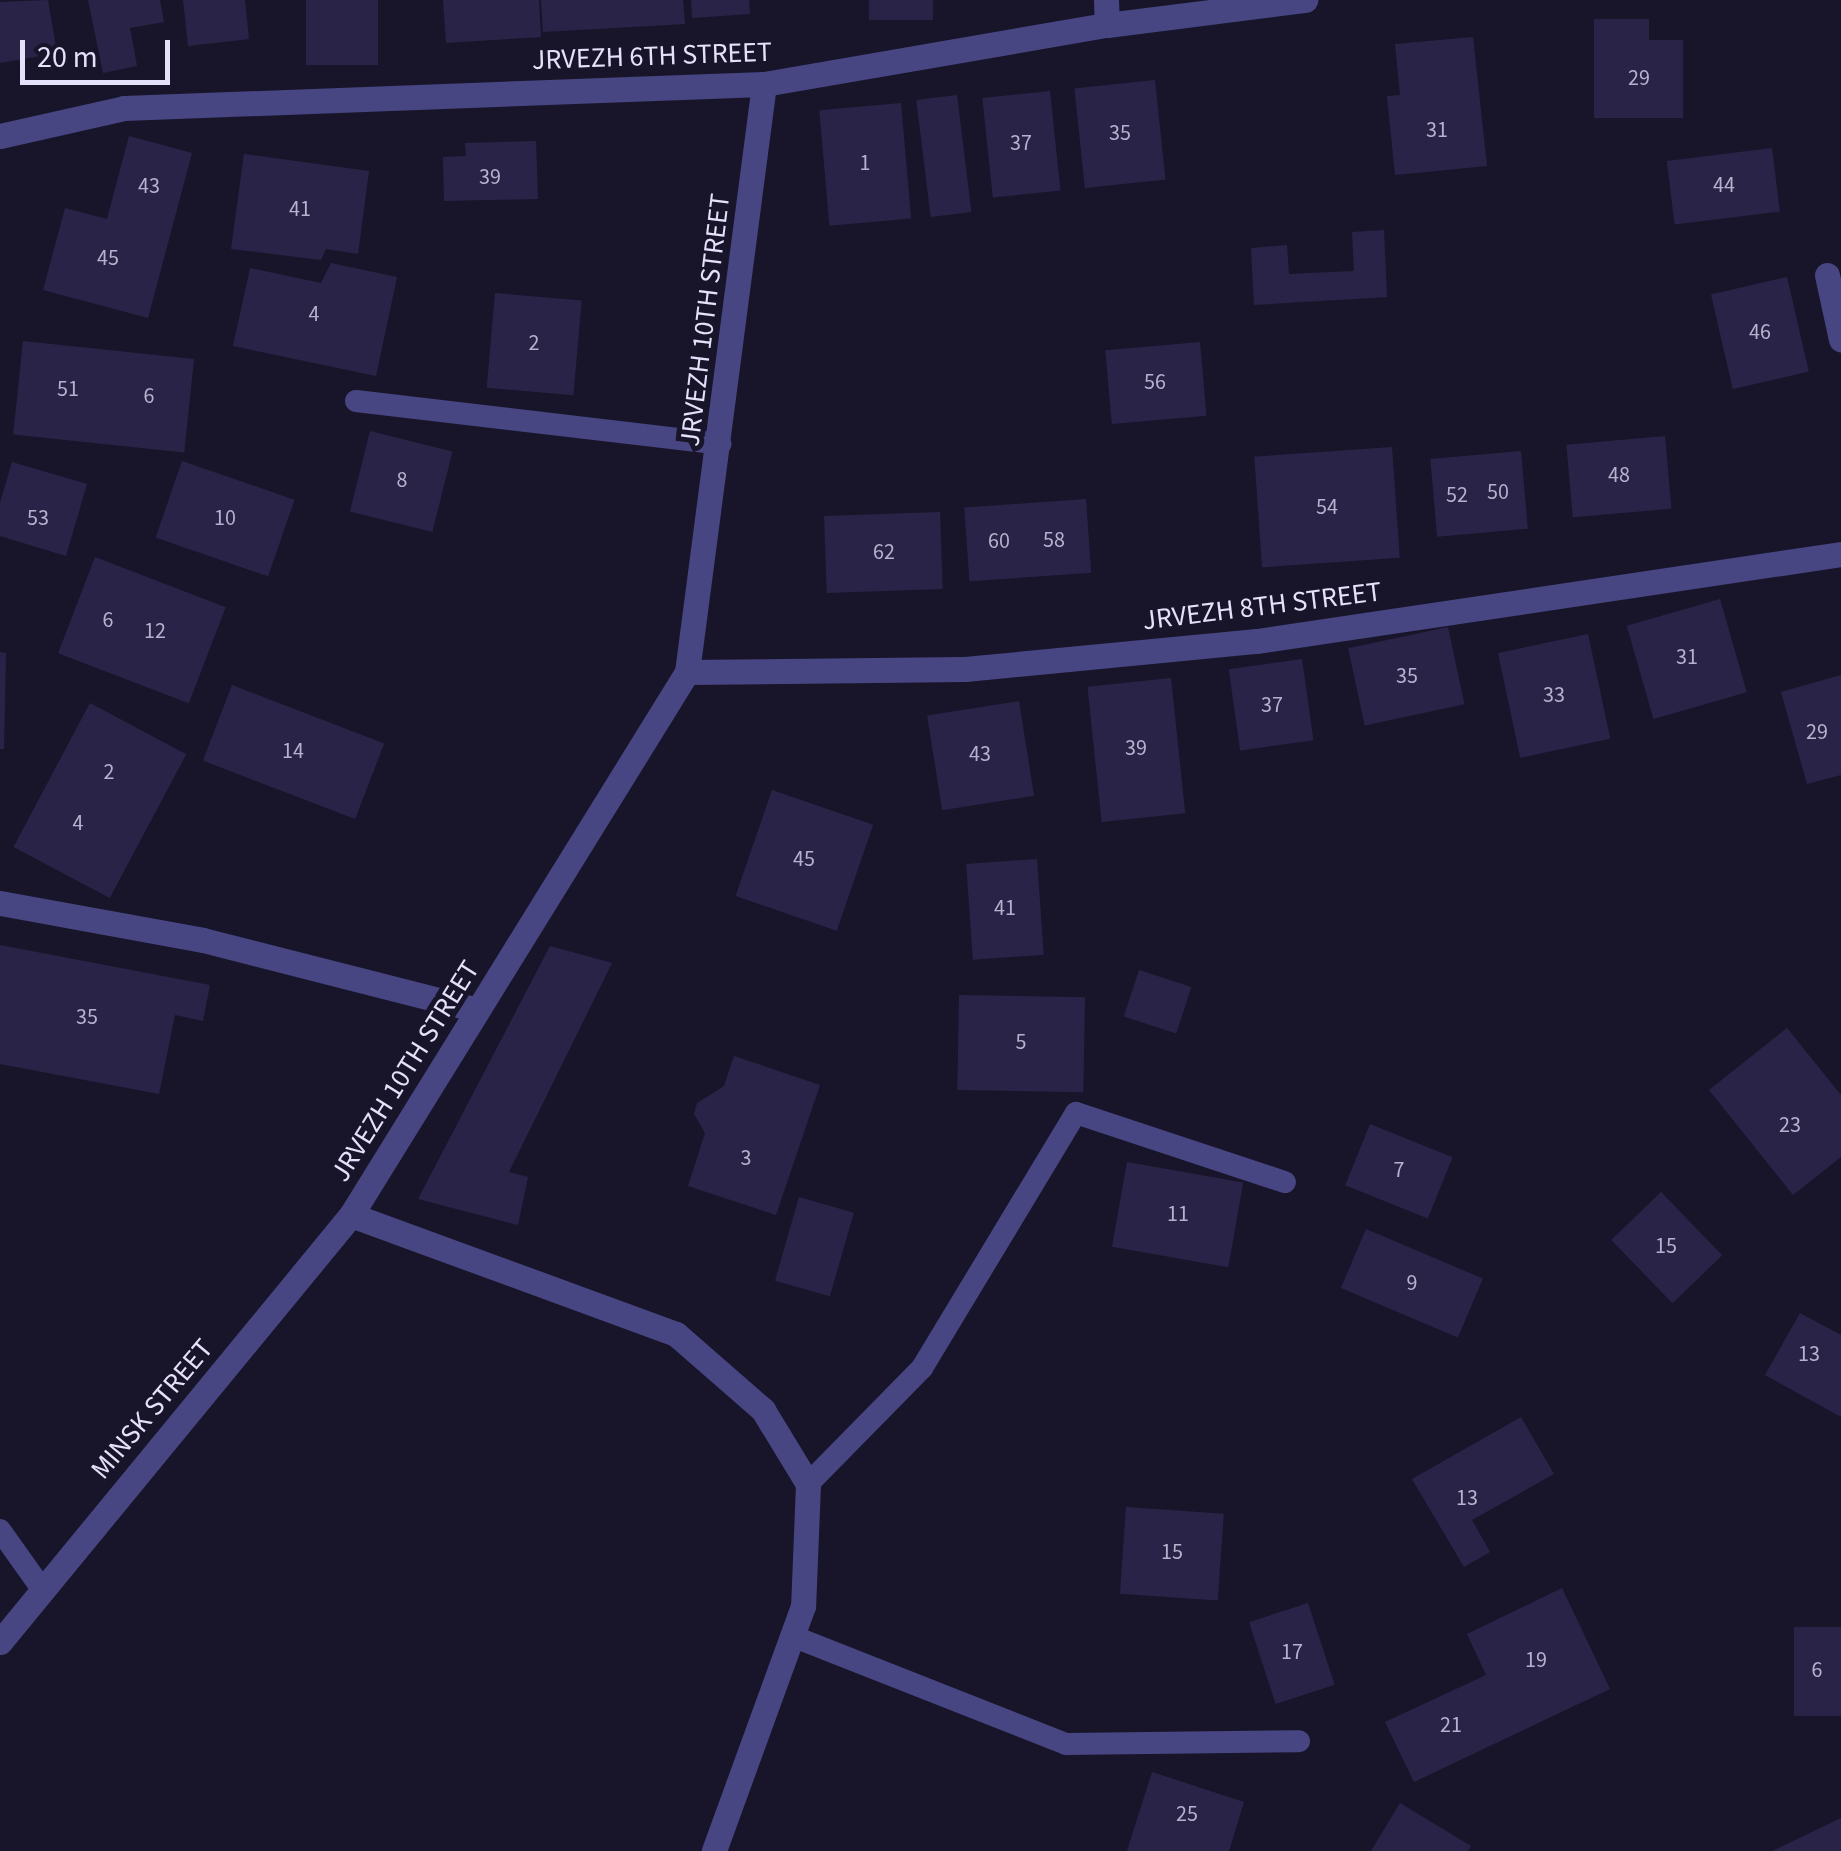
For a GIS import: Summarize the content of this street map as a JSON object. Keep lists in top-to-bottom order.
{
  "streets": {
    "street": [
      "JRVEZH 6TH STREET",
      "JRVEZH 10TH STREET",
      "JRVEZH 8TH STREET",
      "MINSK STREET"
    ]
  },
  "crossings": [
    ["JRVEZH 6TH STREET", "JRVEZH 10TH STREET"],
    ["JRVEZH 10TH STREET", "JRVEZH 8TH STREET"],
    ["JRVEZH 10TH STREET", "MINSK STREET"]
  ],
  "house_numbers": [
    "29",
    "31",
    "35",
    "37",
    "1",
    "39",
    "44",
    "43",
    "41",
    "45",
    "4",
    "46",
    "2",
    "56",
    "51",
    "6",
    "48",
    "8",
    "50",
    "52",
    "54",
    "53",
    "10",
    "58",
    "60",
    "62",
    "6",
    "12",
    "31",
    "35",
    "33",
    "37",
    "29",
    "39",
    "14",
    "43",
    "2",
    "4",
    "45",
    "41",
    "35",
    "5",
    "23",
    "3",
    "7",
    "11",
    "15",
    "9",
    "13",
    "13",
    "15",
    "17",
    "19",
    "6",
    "21",
    "25"
  ],
  "scale_bar": "20 m"
}
